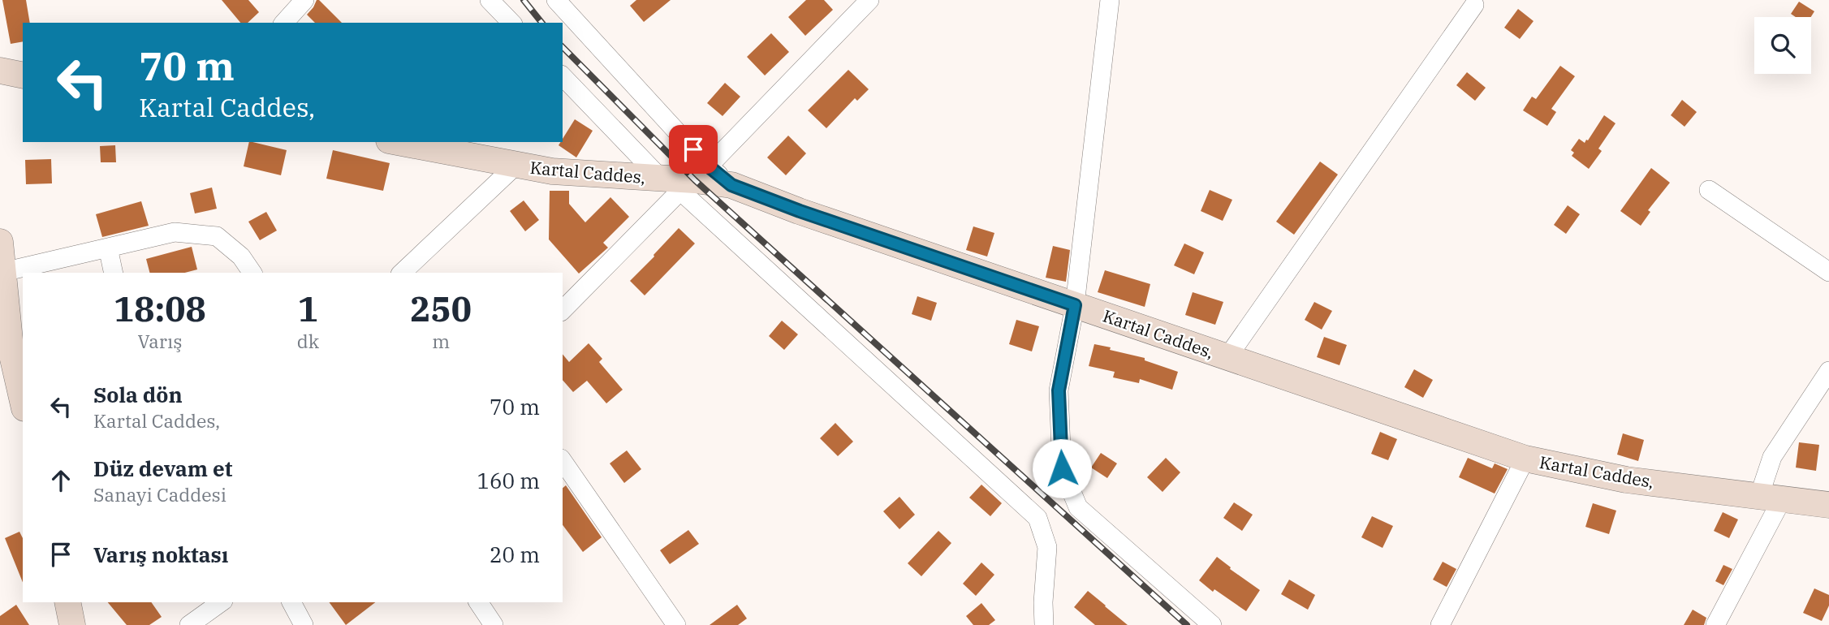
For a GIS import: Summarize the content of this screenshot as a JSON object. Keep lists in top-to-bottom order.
{
  "streets": {
    "main road": ["Kartal Caddes,"]
  },
  "page": {
    "turn": ["70 m", "Kartal Caddes,"],
    "eta": [
      "18:08",
      "Varış",
      "1",
      "dk",
      "250",
      "m"
    ],
    "list": [
      {
        "name": "Sola dön",
        "note": "Kartal Caddes,",
        "value": "70 m"
      },
      {
        "name": "Düz devam et",
        "note": "Sanayi Caddesi",
        "value": "160 m"
      },
      {
        "name": "Varış noktası",
        "value": "20 m"
      }
    ]
  }
}
